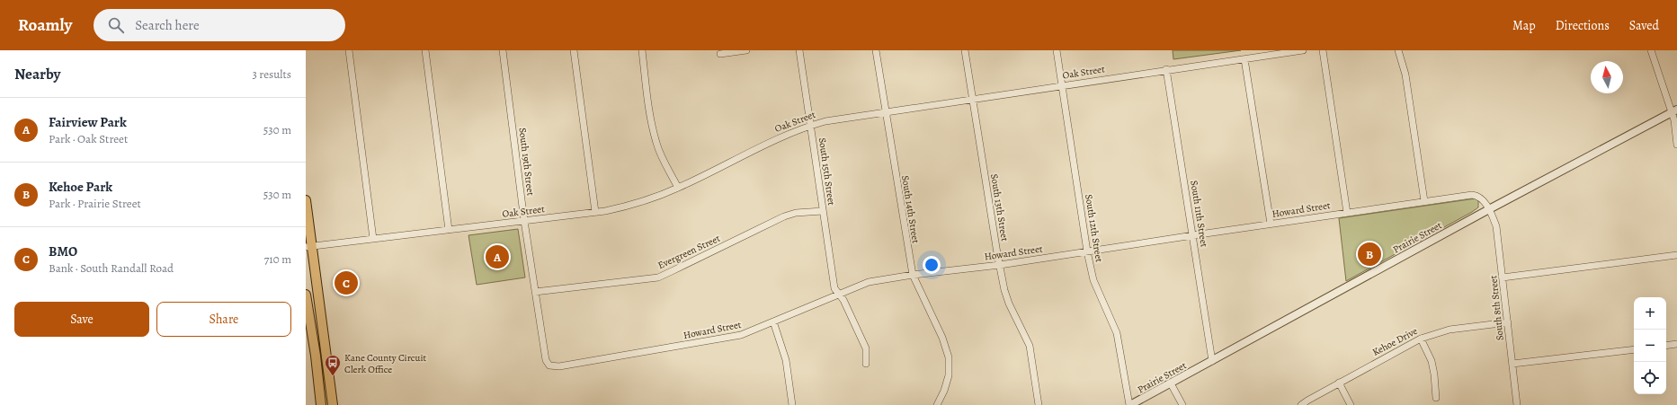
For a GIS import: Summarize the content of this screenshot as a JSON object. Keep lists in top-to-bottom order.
{
  "streets": {
    "street": [
      "Oak Street",
      "South 19th Street",
      "South 15th Street",
      "South 13th Street",
      "South 14th Street",
      "Howard Street",
      "South 11th Street",
      "South 12th Street",
      "Prairie Street",
      "Evergreen Street",
      "South 8th Street",
      "Kehoe Drive"
    ]
  },
  "crossings": [
    ["Oak Street", "South 19th Street"],
    ["Oak Street", "South 15th Street"],
    ["Oak Street", "South 13th Street"],
    ["Oak Street", "South 14th Street"],
    ["Oak Street", "South 11th Street"],
    ["Oak Street", "South 12th Street"],
    ["South 19th Street", "Howard Street"],
    ["South 19th Street", "Evergreen Street"],
    ["South 15th Street", "Howard Street"],
    ["South 15th Street", "Evergreen Street"],
    ["South 13th Street", "Howard Street"],
    ["South 14th Street", "Howard Street"],
    ["Howard Street", "South 11th Street"],
    ["Howard Street", "South 12th Street"],
    ["Howard Street", "Prairie Street"],
    ["Howard Street", "South 8th Street"],
    ["South 11th Street", "Prairie Street"],
    ["South 12th Street", "Prairie Street"],
    ["Prairie Street", "South 8th Street"],
    ["South 8th Street", "Kehoe Drive"]
  ],
  "places": {
    "bus stop": ["Kane County Circuit Clerk Office"]
  },
  "north": "top",
  "page": {
    "header": "Roamly",
    "search": "Search here",
    "nav": ["Map", "Directions", "Saved"],
    "heading": ["Nearby", "3 results"],
    "list": [
      {
        "mark": "A",
        "name": "Fairview Park",
        "note": "Park · Oak Street",
        "value": "530 m"
      },
      {
        "mark": "B",
        "name": "Kehoe Park",
        "note": "Park · Prairie Street",
        "value": "530 m"
      },
      {
        "mark": "C",
        "name": "BMO",
        "note": "Bank · South Randall Road",
        "value": "710 m"
      }
    ],
    "pins": ["B", "A", "C"],
    "buttons": ["Save", "Share"],
    "map_buttons": ["+", "−"]
  }
}
